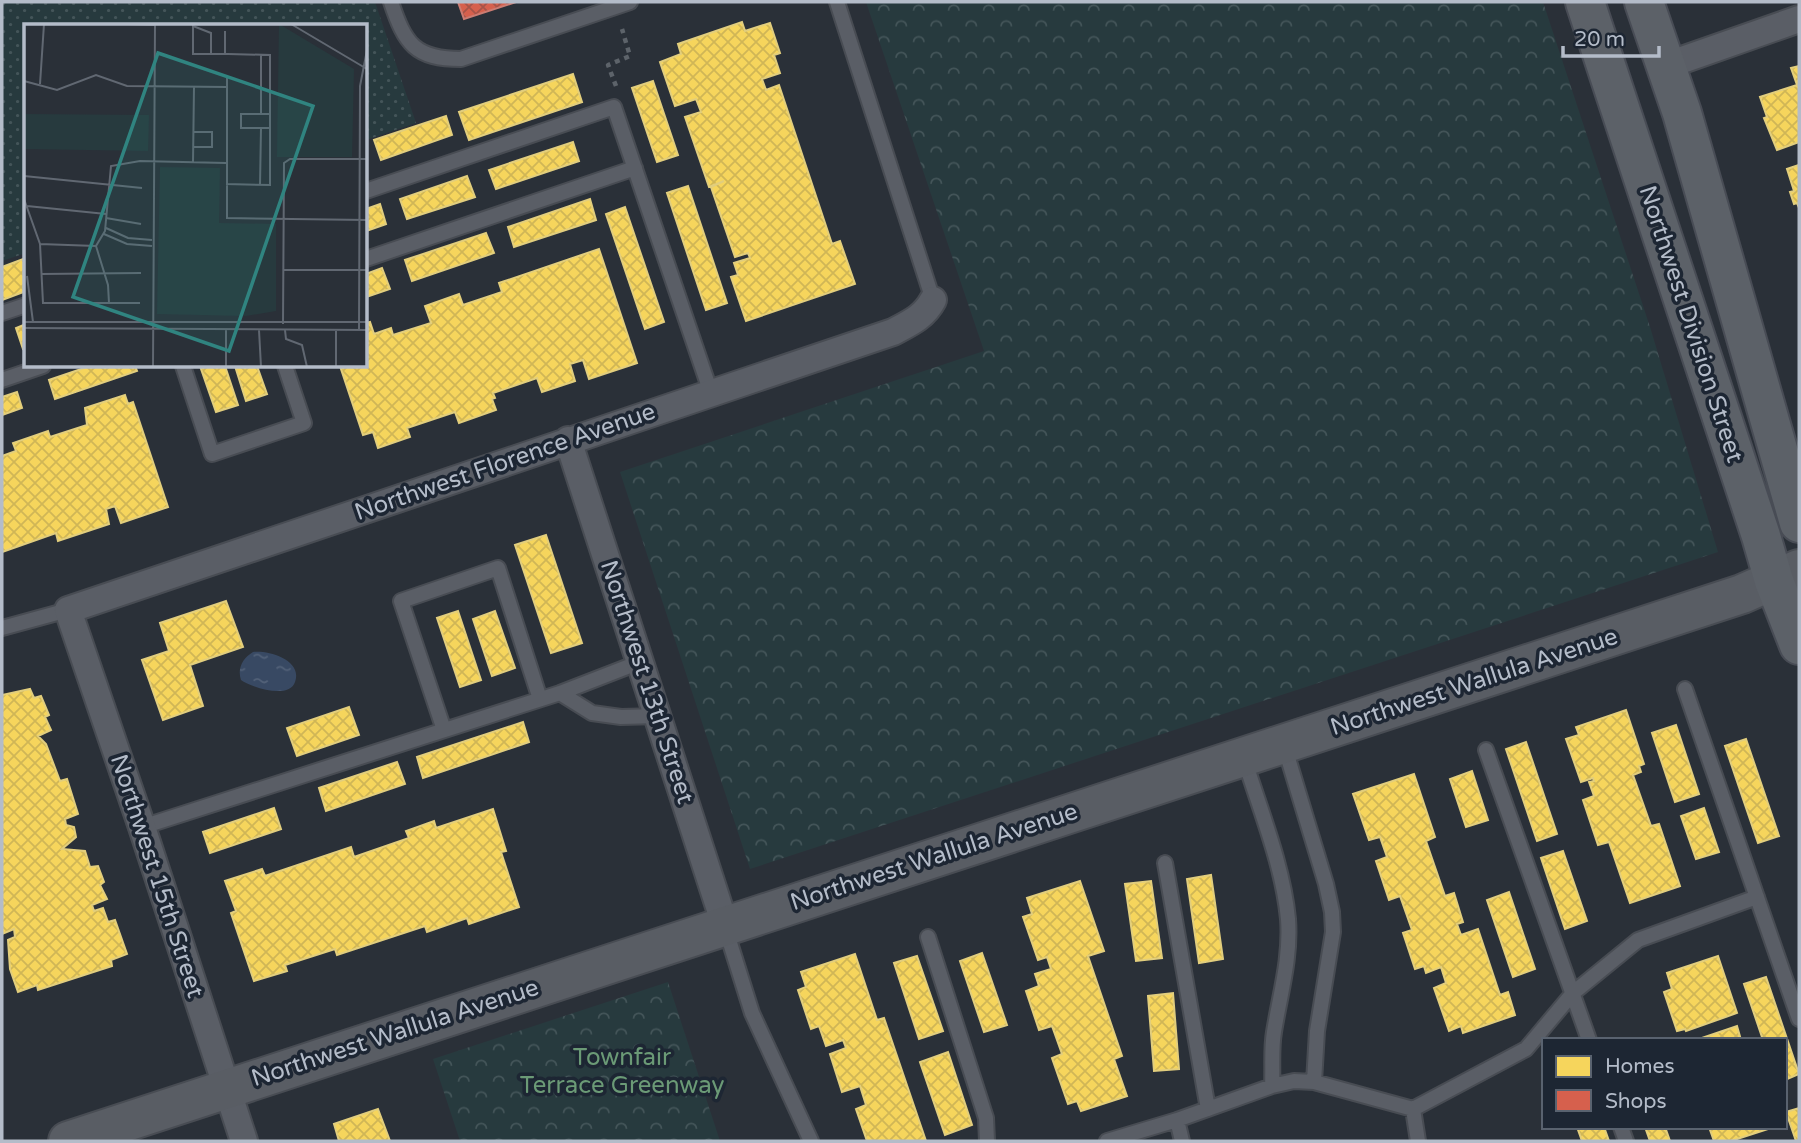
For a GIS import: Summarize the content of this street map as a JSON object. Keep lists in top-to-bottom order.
{
  "streets": {
    "main road": ["Northwest Division Street"],
    "street": [
      "Northwest Florence Avenue",
      "Northwest 13th Street",
      "Northwest Wallula Avenue",
      "Northwest 15th Street"
    ]
  },
  "crossings": [
    ["Northwest Division Street", "Northwest Wallula Avenue"],
    ["Northwest Florence Avenue", "Northwest 13th Street"],
    ["Northwest Florence Avenue", "Northwest 15th Street"],
    ["Northwest 13th Street", "Northwest Wallula Avenue"],
    ["Northwest Wallula Avenue", "Northwest 15th Street"]
  ],
  "parks": ["Townfair Terrace Greenway"],
  "legend": ["Homes", "Shops"],
  "scale_bar": "20 m"
}
